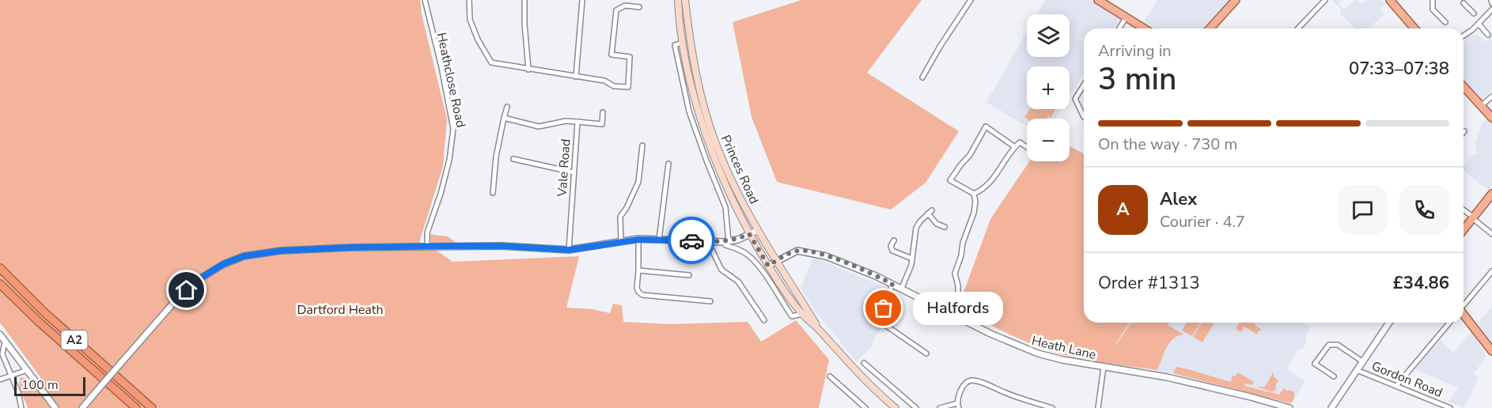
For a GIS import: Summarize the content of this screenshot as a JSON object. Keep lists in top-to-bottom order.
{
  "streets": {
    "highway": ["A2"],
    "main road": ["Princes Road"],
    "street": [
      "Heathclose Road",
      "Vale Road",
      "Heath Lane",
      "Gordon Road"
    ]
  },
  "crossings": [
    ["Princes Road", "Heath Lane"]
  ],
  "parks": ["Dartford Heath"],
  "places": ["Halfords"],
  "scale_bar": "100 m",
  "page": {
    "map_buttons": ["+", "−"],
    "heading": ["3 min", "Arriving in", "07:33–07:38"],
    "panel": [
      "Alex",
      "Courier · 4.7",
      "Order #1313",
      "£34.86"
    ],
    "bar": "On the way · 730 m",
    "round": "A",
    "bubble": "Halfords",
    "scale": "100 m"
  }
}
